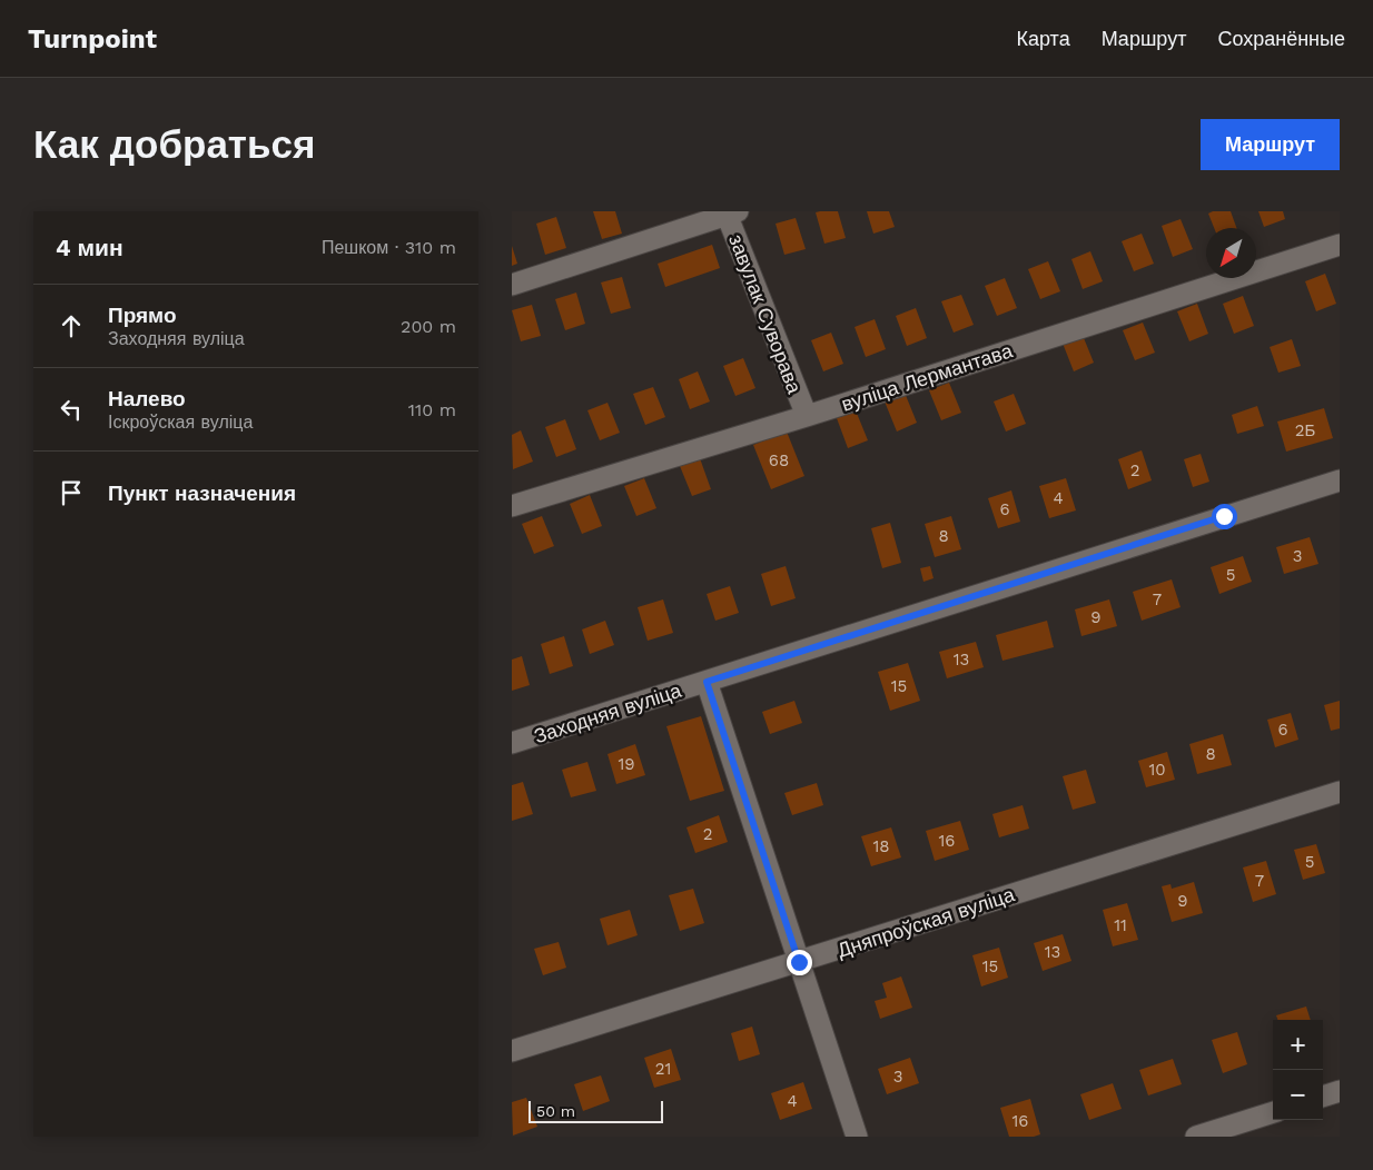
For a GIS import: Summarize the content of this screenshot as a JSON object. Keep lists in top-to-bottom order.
{
  "streets": {
    "street": [
      "завулак Суворава",
      "вуліца Лермантава",
      "Заходняя вуліца",
      "Дняпроўская вуліца"
    ]
  },
  "crossings": [
    ["завулак Суворава", "вуліца Лермантава"]
  ],
  "house_numbers": [
    "2Б",
    "68",
    "2",
    "4",
    "6",
    "8",
    "3",
    "5",
    "7",
    "9",
    "13",
    "15",
    "6",
    "8",
    "19",
    "10",
    "2",
    "16",
    "18",
    "5",
    "7",
    "9",
    "11",
    "13",
    "15",
    "21",
    "3",
    "4",
    "16"
  ],
  "scale_bar": "50 m",
  "north": "bottom left",
  "page": {
    "header": "Turnpoint",
    "nav": ["Карта", "Маршрут", "Сохранённые"],
    "buttons": "Маршрут",
    "title": "Как добраться",
    "heading": ["4 мин", "Пешком · 310 m"],
    "list": [
      ["Прямо", "Заходняя вуліца", "200 m"],
      ["Налево", "Іскроўская вуліца", "110 m"],
      "Пункт назначения"
    ],
    "map_buttons": ["+", "−"],
    "scale": "50 m"
  }
}
